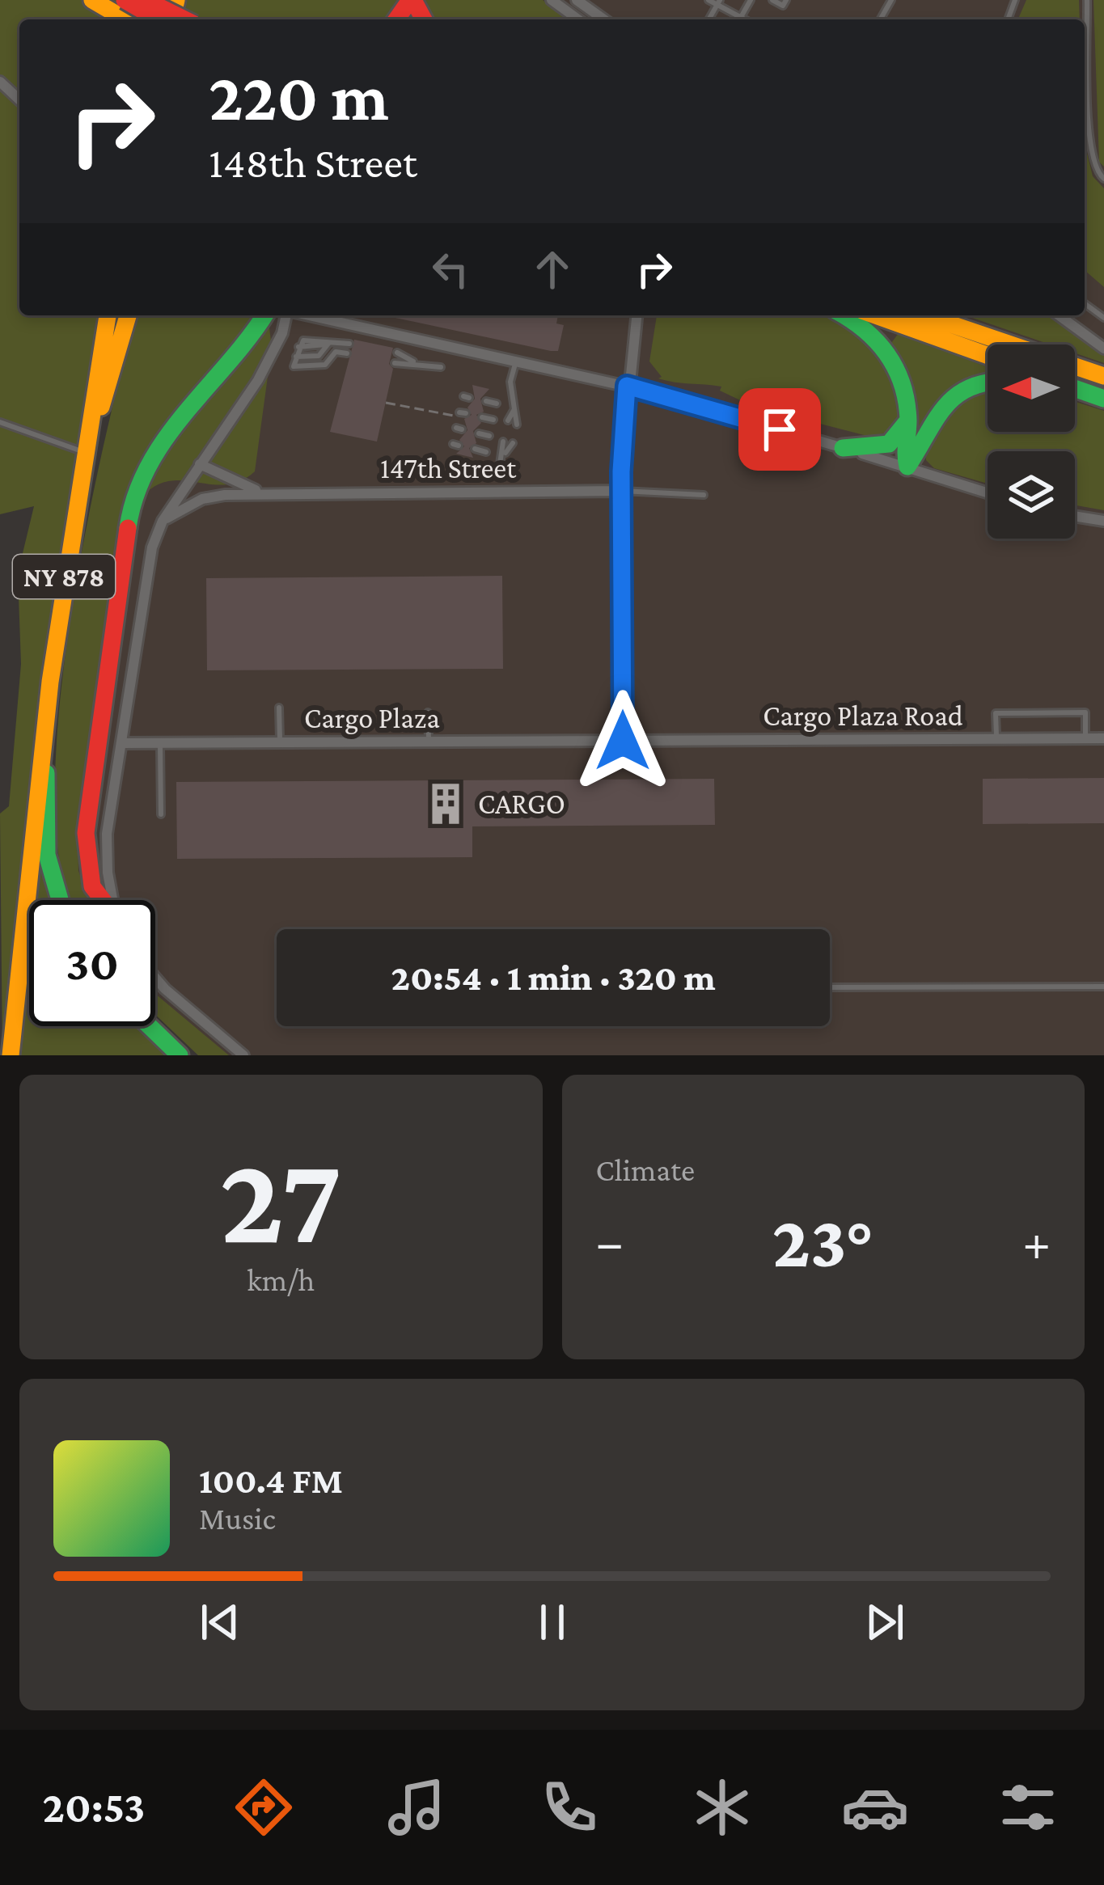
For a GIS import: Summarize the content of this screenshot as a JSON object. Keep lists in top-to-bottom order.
{
  "streets": {
    "highway": ["NY 878"],
    "street": ["147th Street", "Cargo Plaza Road", "Cargo Plaza"]
  },
  "crossings": [
    ["Cargo Plaza Road", "Cargo Plaza"]
  ],
  "places": {
    "building": ["CARGO"]
  },
  "north": "left",
  "page": {
    "turn": ["220 m", "148th Street"],
    "limit": "30",
    "trip": "20:54 · 1 min · 320 m",
    "tile": [
      ["27", "km/h"],
      "Climate"
    ],
    "heat": ["−", "23°", "+"],
    "song": ["100.4 FM", "Music"],
    "tabs": "20:53"
  }
}
